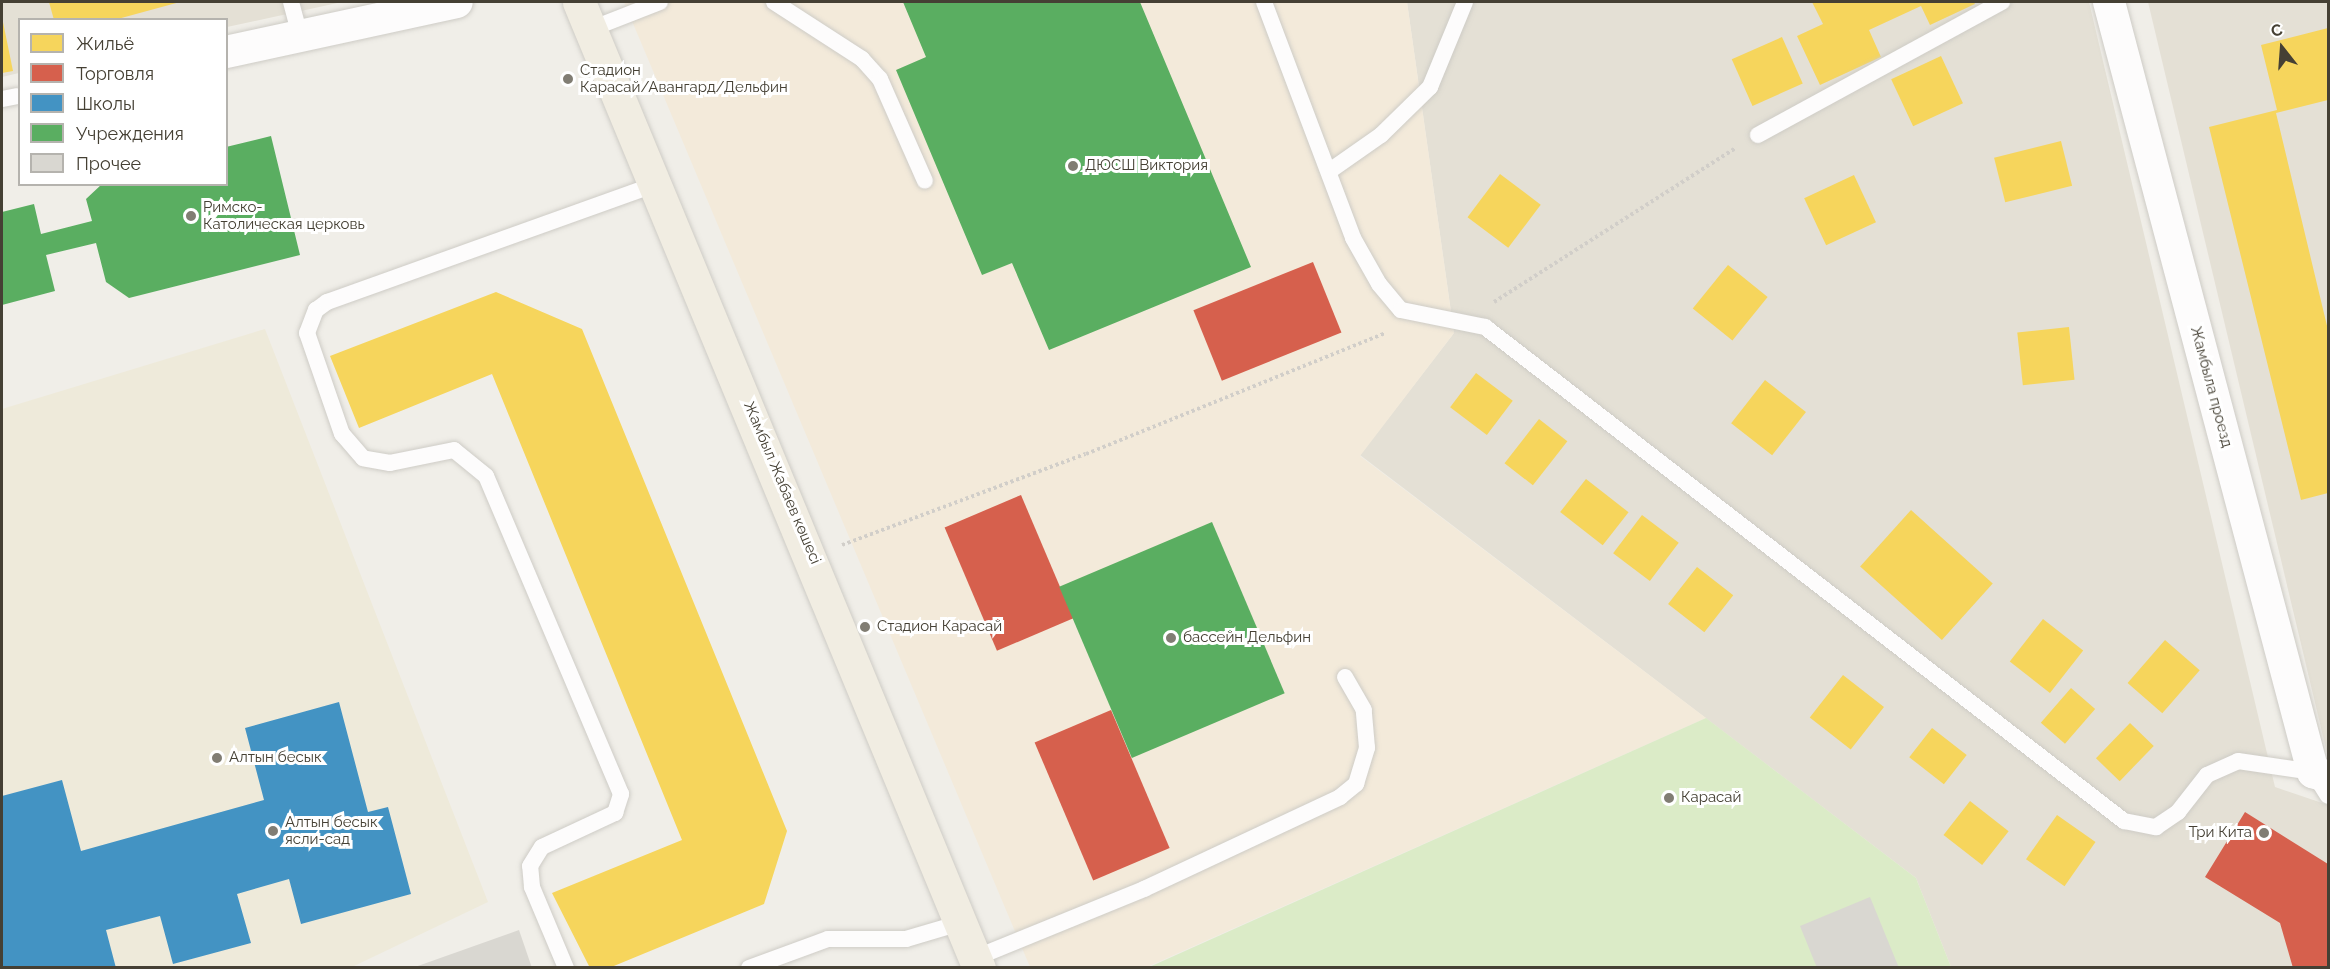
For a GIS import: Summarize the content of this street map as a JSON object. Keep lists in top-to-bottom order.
{
  "streets": {
    "main road": ["Жамбыл Жабаев көшесі"],
    "street": ["Жамбыла проезд"]
  },
  "places": [
    "Стадион Карасай/Авангард/Дельфин",
    "ДЮСШ Виктория",
    "Римско- Католическая церковь",
    "Стадион Карасай",
    "бассейн Дельфин",
    "Алтын бесык",
    "Карасай",
    "Алтын бесык ясли-сад",
    "Три Кита"
  ],
  "legend": [
    "Жильё",
    "Торговля",
    "Школы",
    "Учреждения",
    "Прочее"
  ],
  "north": "top"
}
